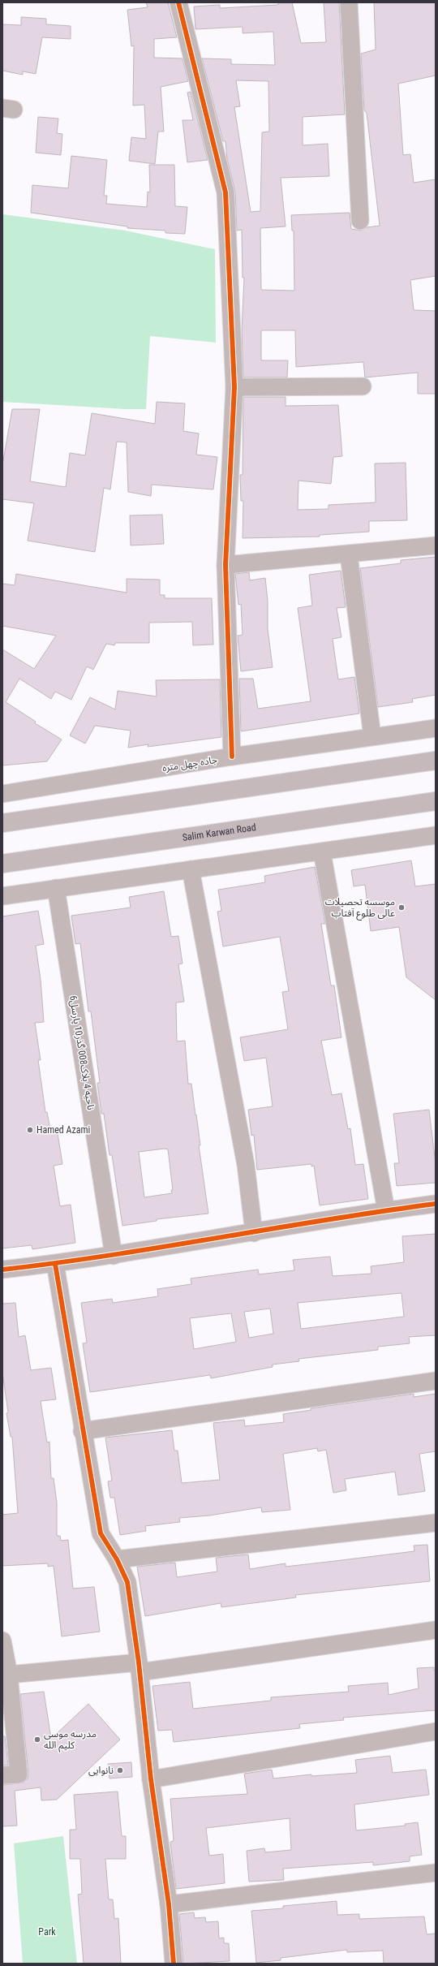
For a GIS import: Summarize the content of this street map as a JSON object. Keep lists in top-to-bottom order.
{
  "streets": {
    "main road": ["Salim Karwan Road"],
    "street": ["جاده چهل متره", "ناحیه 4 بلاک008 گذر10 پارسل6"]
  },
  "parks": ["Park"],
  "places": [
    "موسسه تحصیلات عالی طلوع آفتاب",
    "Hamed Azami",
    "مدرسه موسی کلیم الله",
    "نانوایی"
  ]
}
